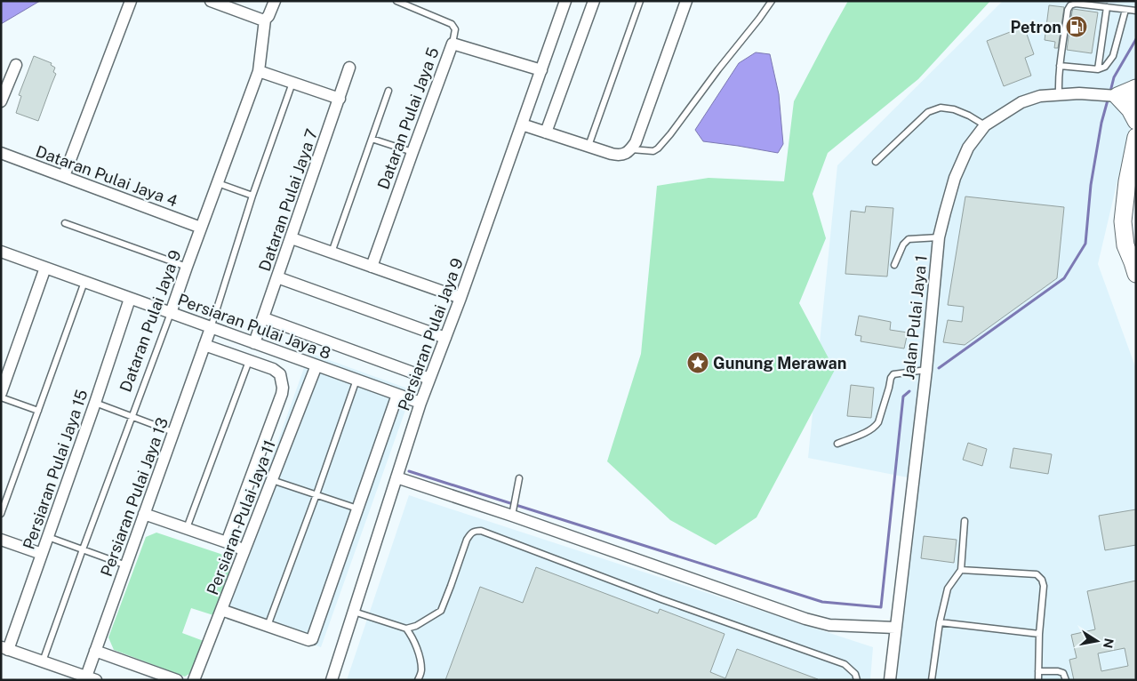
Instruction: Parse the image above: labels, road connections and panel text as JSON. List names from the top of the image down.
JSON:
{
  "streets": {
    "street": [
      "Dataran Pulai Jaya 5",
      "Dataran Pulai Jaya 4",
      "Dataran Pulai Jaya 7",
      "Jalan Pulai Jaya 1",
      "Dataran Pulai Jaya 9",
      "Persiaran Pulai Jaya 8",
      "Persiaran Pulai Jaya 9",
      "Persiaran Pulai Jaya 15",
      "Persiaran Pulai Jaya 13",
      "Persiaran Pulai Jaya 11"
    ]
  },
  "crossings": [
    ["Dataran Pulai Jaya 5", "Persiaran Pulai Jaya 9"],
    ["Dataran Pulai Jaya 4", "Dataran Pulai Jaya 9"],
    ["Dataran Pulai Jaya 7", "Persiaran Pulai Jaya 8"],
    ["Dataran Pulai Jaya 9", "Persiaran Pulai Jaya 8"],
    ["Persiaran Pulai Jaya 8", "Persiaran Pulai Jaya 9"],
    ["Persiaran Pulai Jaya 8", "Persiaran Pulai Jaya 15"],
    ["Persiaran Pulai Jaya 8", "Persiaran Pulai Jaya 13"],
    ["Persiaran Pulai Jaya 8", "Persiaran Pulai Jaya 11"]
  ],
  "places": {
    "fuel station": ["Petron"],
    "place": ["Gunung Merawan"]
  },
  "north": "right"
}
